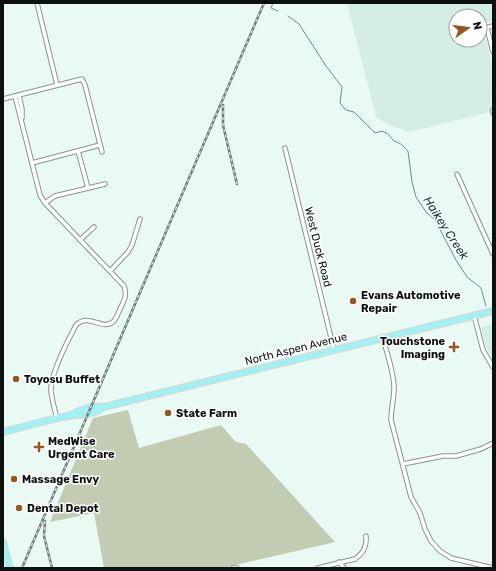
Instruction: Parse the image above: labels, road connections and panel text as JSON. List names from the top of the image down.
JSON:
{
  "streets": {
    "main road": ["North Aspen Avenue"],
    "street": ["West Duck Road"]
  },
  "crossings": [
    ["West Duck Road", "North Aspen Avenue"]
  ],
  "water": ["Haikey Creek"],
  "places": {
    "other": [
      "Evans Automotive Repair",
      "Toyosu Buffet",
      "State Farm",
      "Massage Envy",
      "Dental Depot"
    ],
    "health": ["Touchstone Imaging", "MedWise Urgent Care"]
  },
  "north": "right"
}
